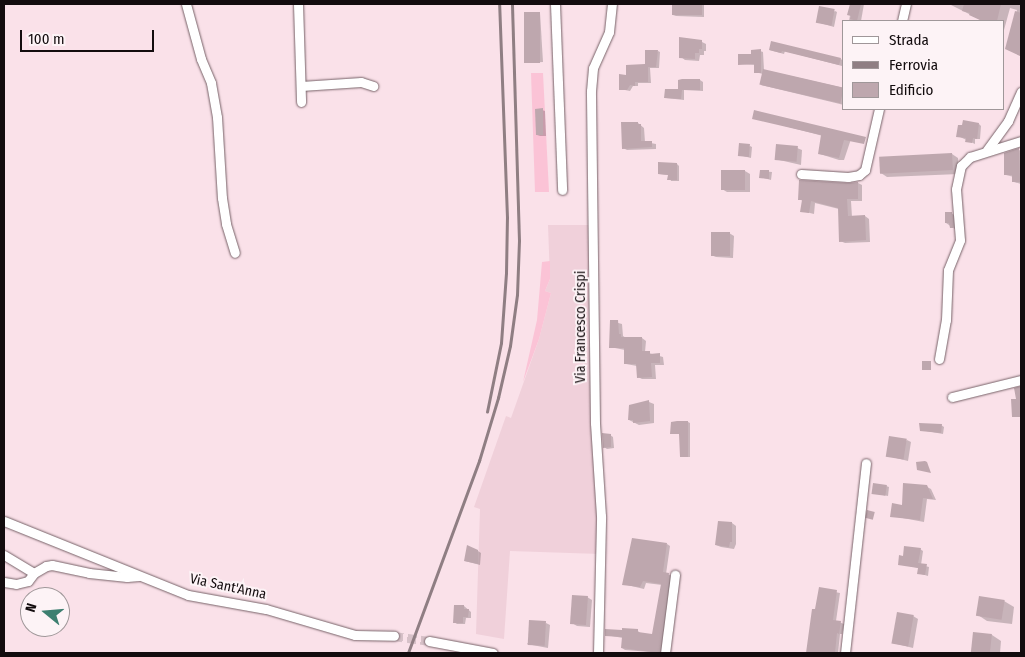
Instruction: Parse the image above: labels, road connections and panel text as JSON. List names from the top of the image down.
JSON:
{
  "streets": {
    "street": ["Via Francesco Crispi", "Via Sant'Anna"]
  },
  "legend": ["Strada", "Ferrovia", "Edificio"],
  "scale_bar": "100 m",
  "north": "left"
}
